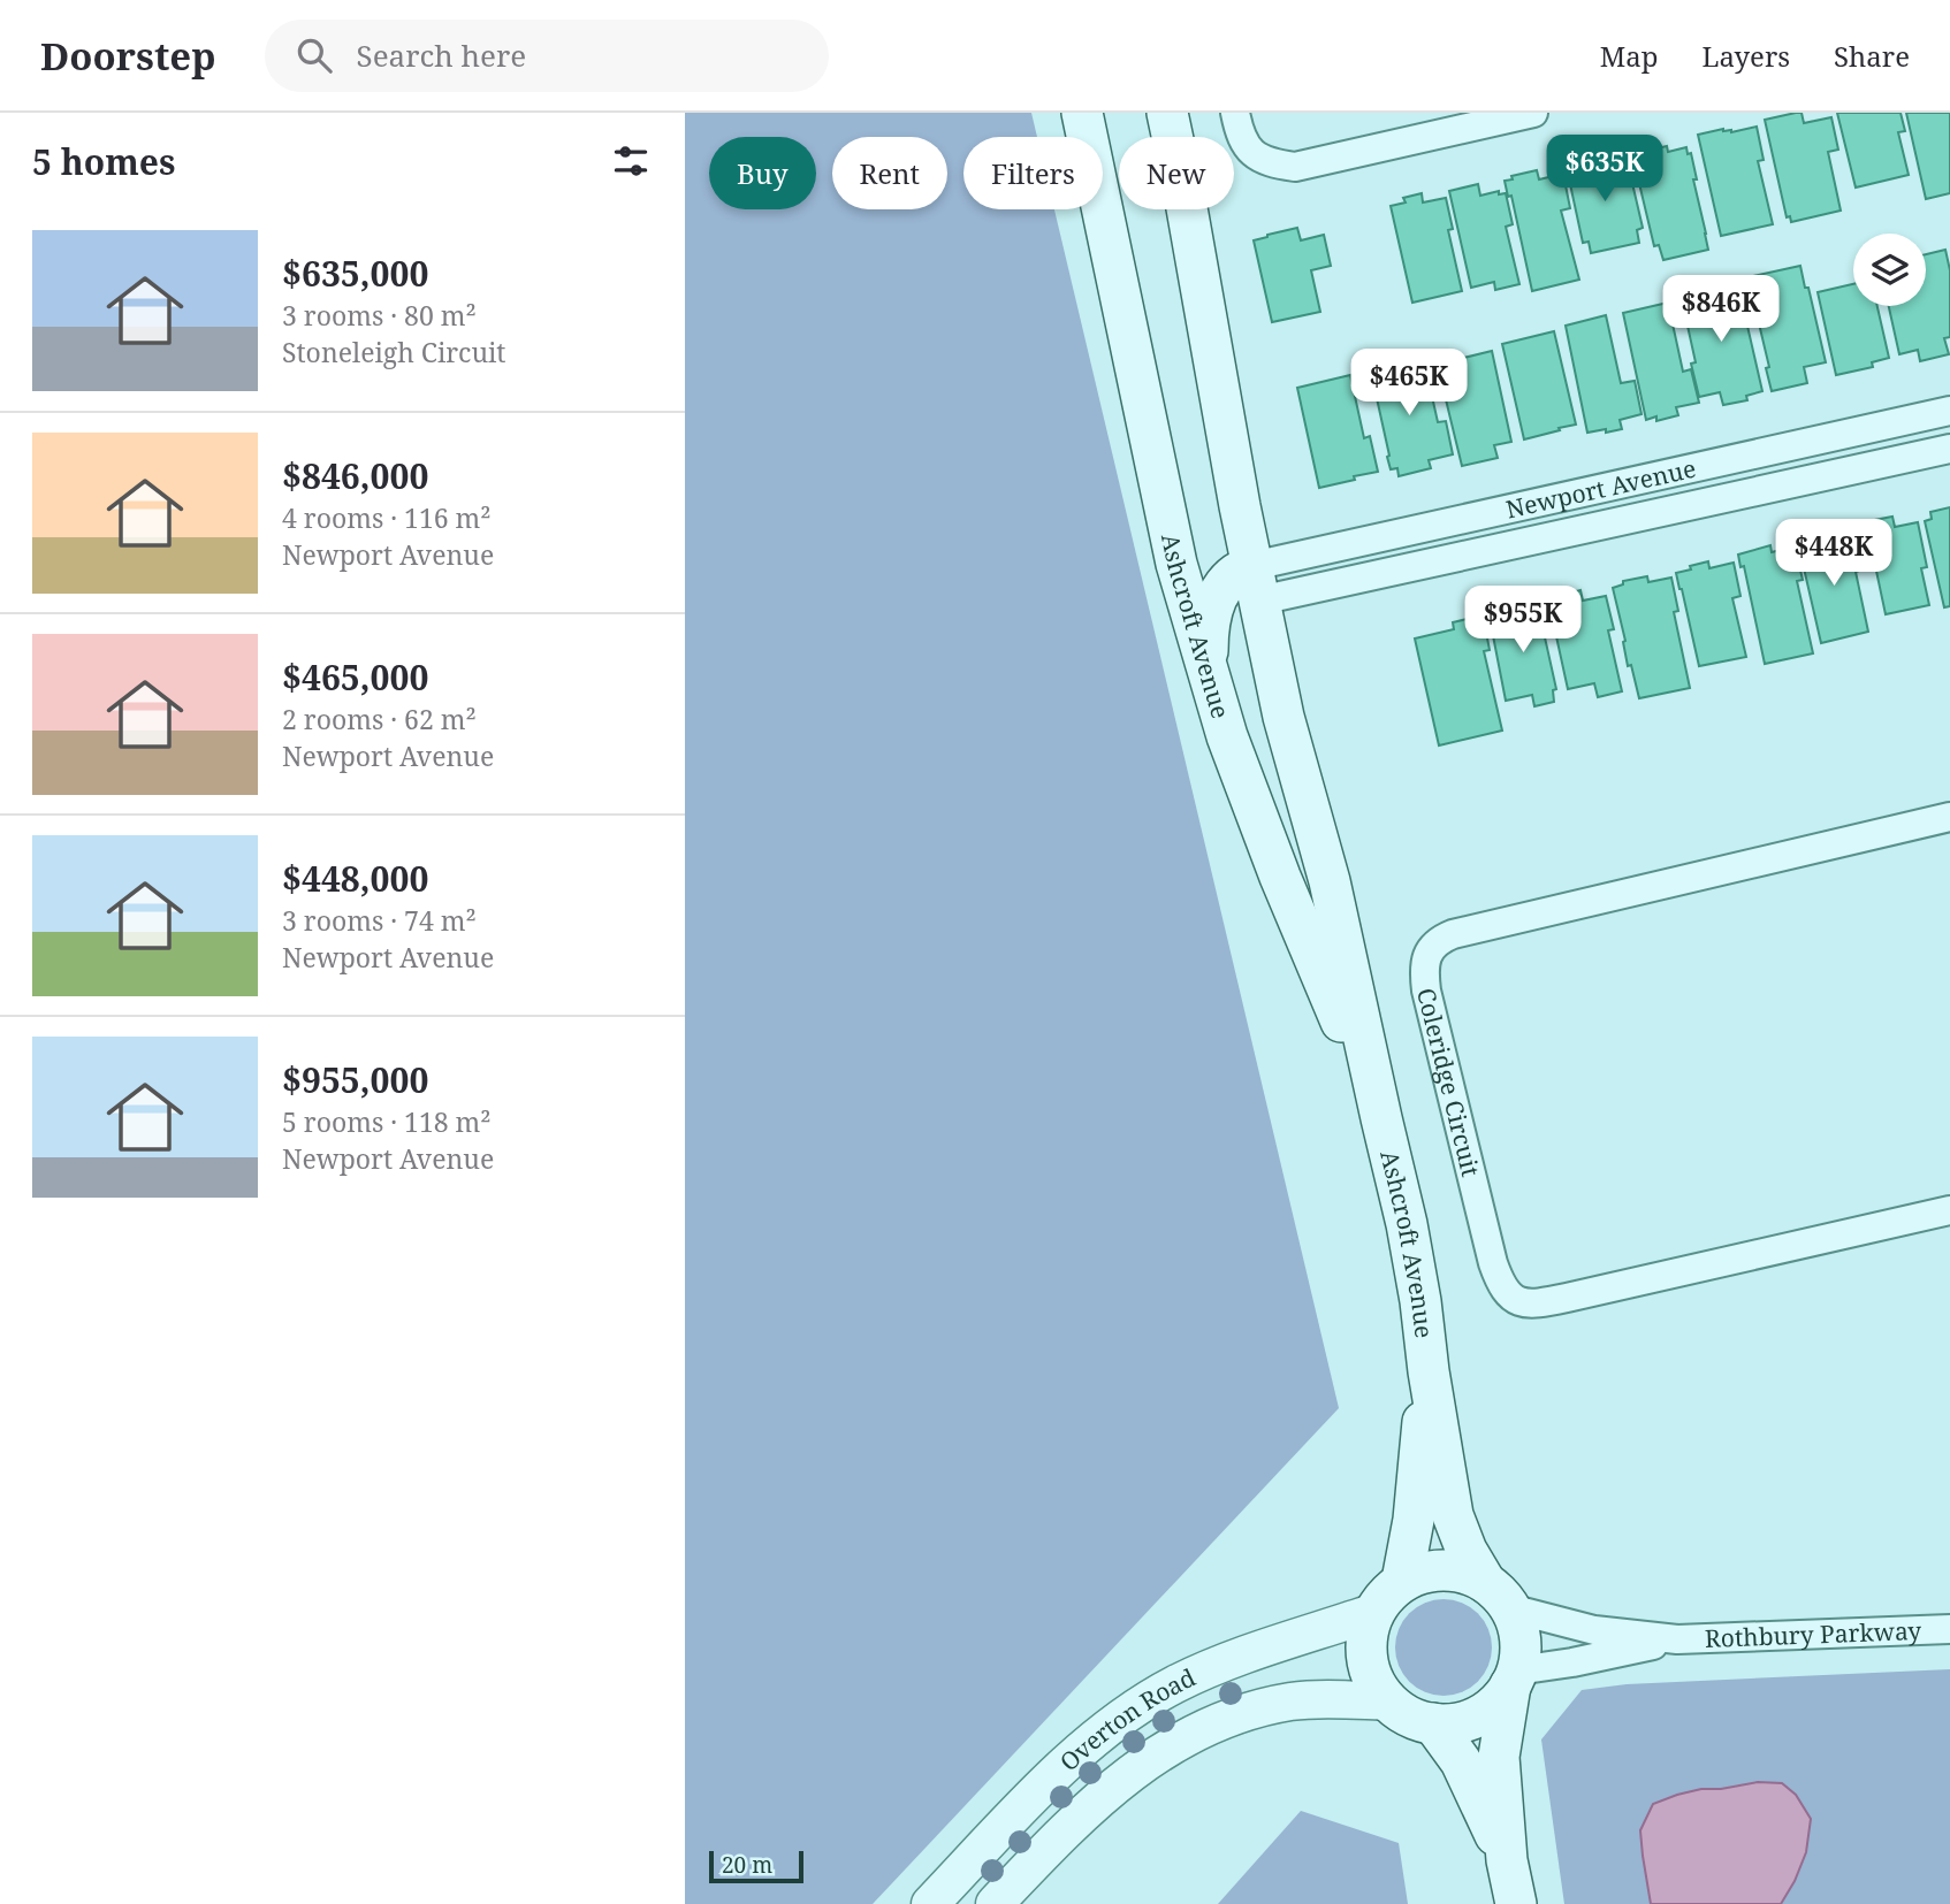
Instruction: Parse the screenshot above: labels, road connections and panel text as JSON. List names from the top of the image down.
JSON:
{
  "streets": {
    "main road": ["Ashcroft Avenue"],
    "street": [
      "Newport Avenue",
      "Coleridge Circuit",
      "Rothbury Parkway",
      "Overton Road"
    ]
  },
  "crossings": [
    ["Newport Avenue", "Ashcroft Avenue"],
    ["Ashcroft Avenue", "Rothbury Parkway"],
    ["Ashcroft Avenue", "Overton Road"],
    ["Rothbury Parkway", "Overton Road"]
  ],
  "scale_bar": "20 m",
  "page": {
    "header": "Doorstep",
    "search": "Search here",
    "nav": ["Map", "Layers", "Share"],
    "heading": "5 homes",
    "price": [
      "$635K",
      "$846K",
      "$465K",
      "$448K",
      "$955K"
    ],
    "chip": [
      "Buy",
      "Rent",
      "Filters",
      "New"
    ],
    "list": [
      {
        "name": "$635,000",
        "note": "3 rooms · 80 m² · Stoneleigh Circuit"
      },
      {
        "name": "$846,000",
        "note": "4 rooms · 116 m² · Newport Avenue"
      },
      {
        "name": "$465,000",
        "note": "2 rooms · 62 m² · Newport Avenue"
      },
      {
        "name": "$448,000",
        "note": "3 rooms · 74 m² · Newport Avenue"
      },
      {
        "name": "$955,000",
        "note": "5 rooms · 118 m² · Newport Avenue"
      }
    ],
    "scale": "20 m"
  }
}
